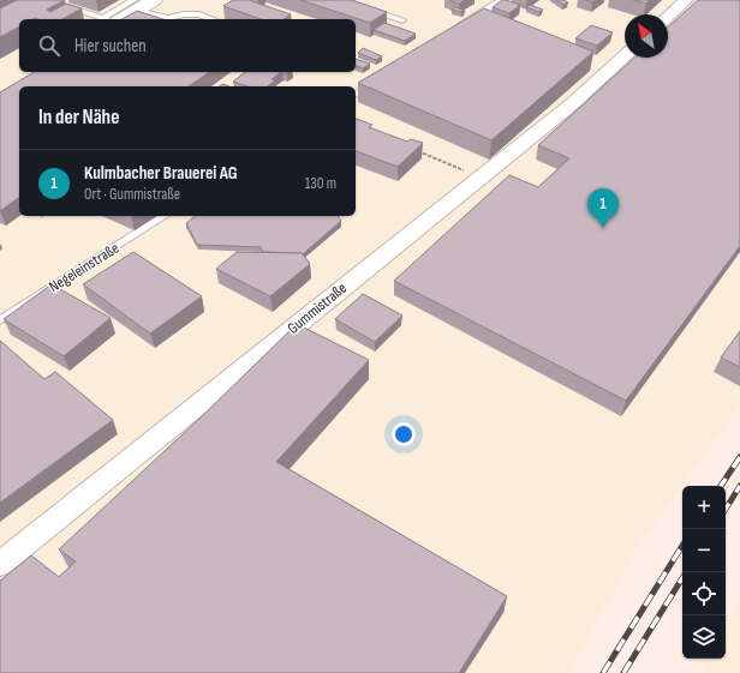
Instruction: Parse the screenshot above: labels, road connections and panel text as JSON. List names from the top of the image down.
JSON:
{
  "streets": {
    "street": ["Gummistraße"],
    "lane": ["Negeleinstraße"]
  },
  "north": "top left",
  "page": {
    "search": "Hier suchen",
    "heading": "In der Nähe",
    "list": [
      {
        "mark": "1",
        "name": "Kulmbacher Brauerei AG",
        "note": "Ort · Gummistraße",
        "value": "130 m"
      }
    ],
    "pins": "1",
    "map_buttons": ["+", "−"]
  }
}
